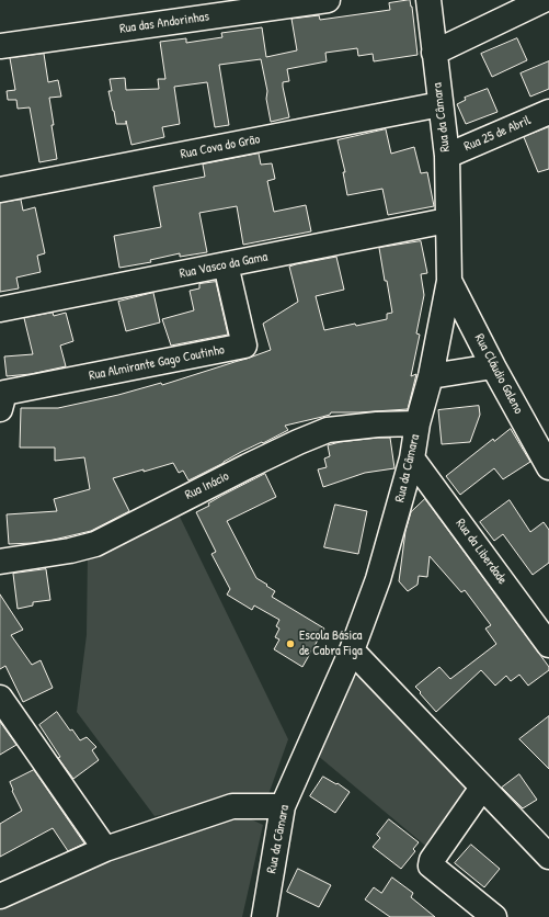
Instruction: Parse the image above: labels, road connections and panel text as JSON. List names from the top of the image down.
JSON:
{
  "streets": {
    "street": [
      "Rua das Andorinhas",
      "Rua da Câmara",
      "Rua 25 de Abril",
      "Rua Cova do Grão",
      "Rua Vasco da Gama",
      "Rua Almirante Gago Coutinho",
      "Rua Cláudio Galeno",
      "Rua Inácio",
      "Rua da Liberdade"
    ]
  },
  "crossings": [
    ["Rua da Câmara", "Rua 25 de Abril"],
    ["Rua da Câmara", "Rua Cova do Grão"],
    ["Rua da Câmara", "Rua Vasco da Gama"],
    ["Rua da Câmara", "Rua Cláudio Galeno"],
    ["Rua da Câmara", "Rua Inácio"],
    ["Rua da Câmara", "Rua da Liberdade"],
    ["Rua Vasco da Gama", "Rua Almirante Gago Coutinho"]
  ],
  "places": ["Escola Básica de Cabra Figa"]
}
